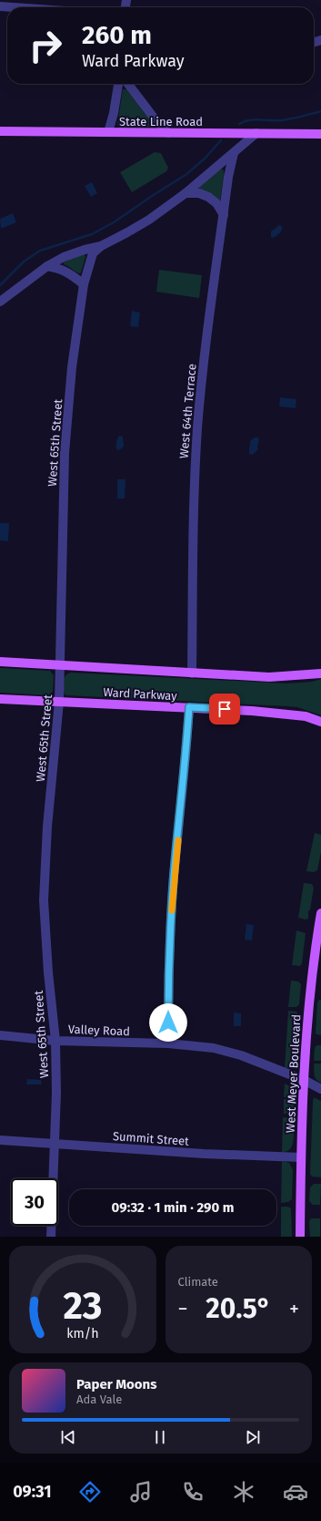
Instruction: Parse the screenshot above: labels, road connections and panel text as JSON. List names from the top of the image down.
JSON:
{
  "streets": {
    "main road": ["State Line Road", "Ward Parkway", "West Meyer Boulevard"],
    "street": [
      "West 64th Terrace",
      "West 65th Street",
      "Valley Road",
      "Summit Street"
    ]
  },
  "crossings": [
    ["West 64th Terrace", "Ward Parkway"],
    ["West 65th Street", "Ward Parkway"],
    ["West 65th Street", "Valley Road"],
    ["West 65th Street", "Summit Street"],
    ["Valley Road", "West Meyer Boulevard"],
    ["West Meyer Boulevard", "Summit Street"]
  ],
  "page": {
    "turn": ["260 m", "Ward Parkway"],
    "limit": "30",
    "trip": "09:32 · 1 min · 290 m",
    "tile": "Climate",
    "heat": ["−", "20.5°", "+"],
    "song": ["Paper Moons", "Ada Vale"],
    "tabs": "09:31",
    "gauge": ["23", "km/h"]
  }
}
